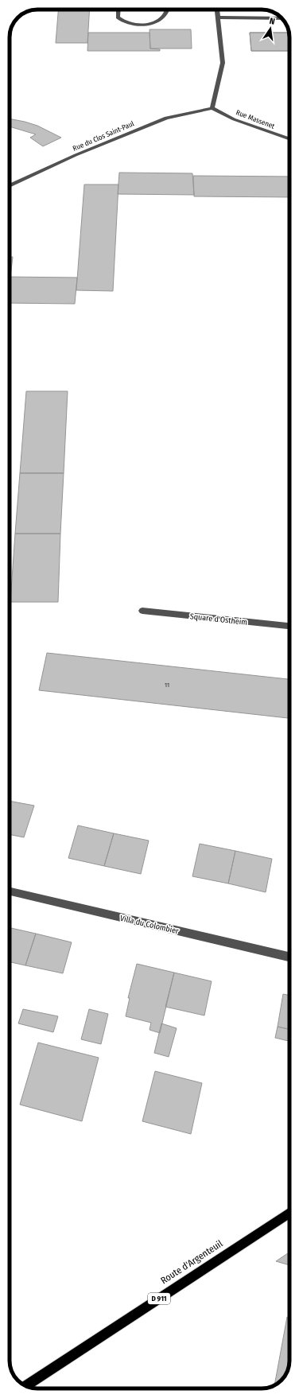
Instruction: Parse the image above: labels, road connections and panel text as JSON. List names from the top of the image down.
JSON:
{
  "streets": {
    "main road": ["Route d'Argenteuil", "D 911"],
    "street": [
      "Rue Massenet",
      "Rue du Clos Saint-Paul",
      "Square d'Ostheim",
      "Villa du Colombier"
    ]
  },
  "crossings": [
    ["Rue Massenet", "Rue du Clos Saint-Paul"]
  ],
  "house_numbers": ["11"],
  "north": "top"
}
